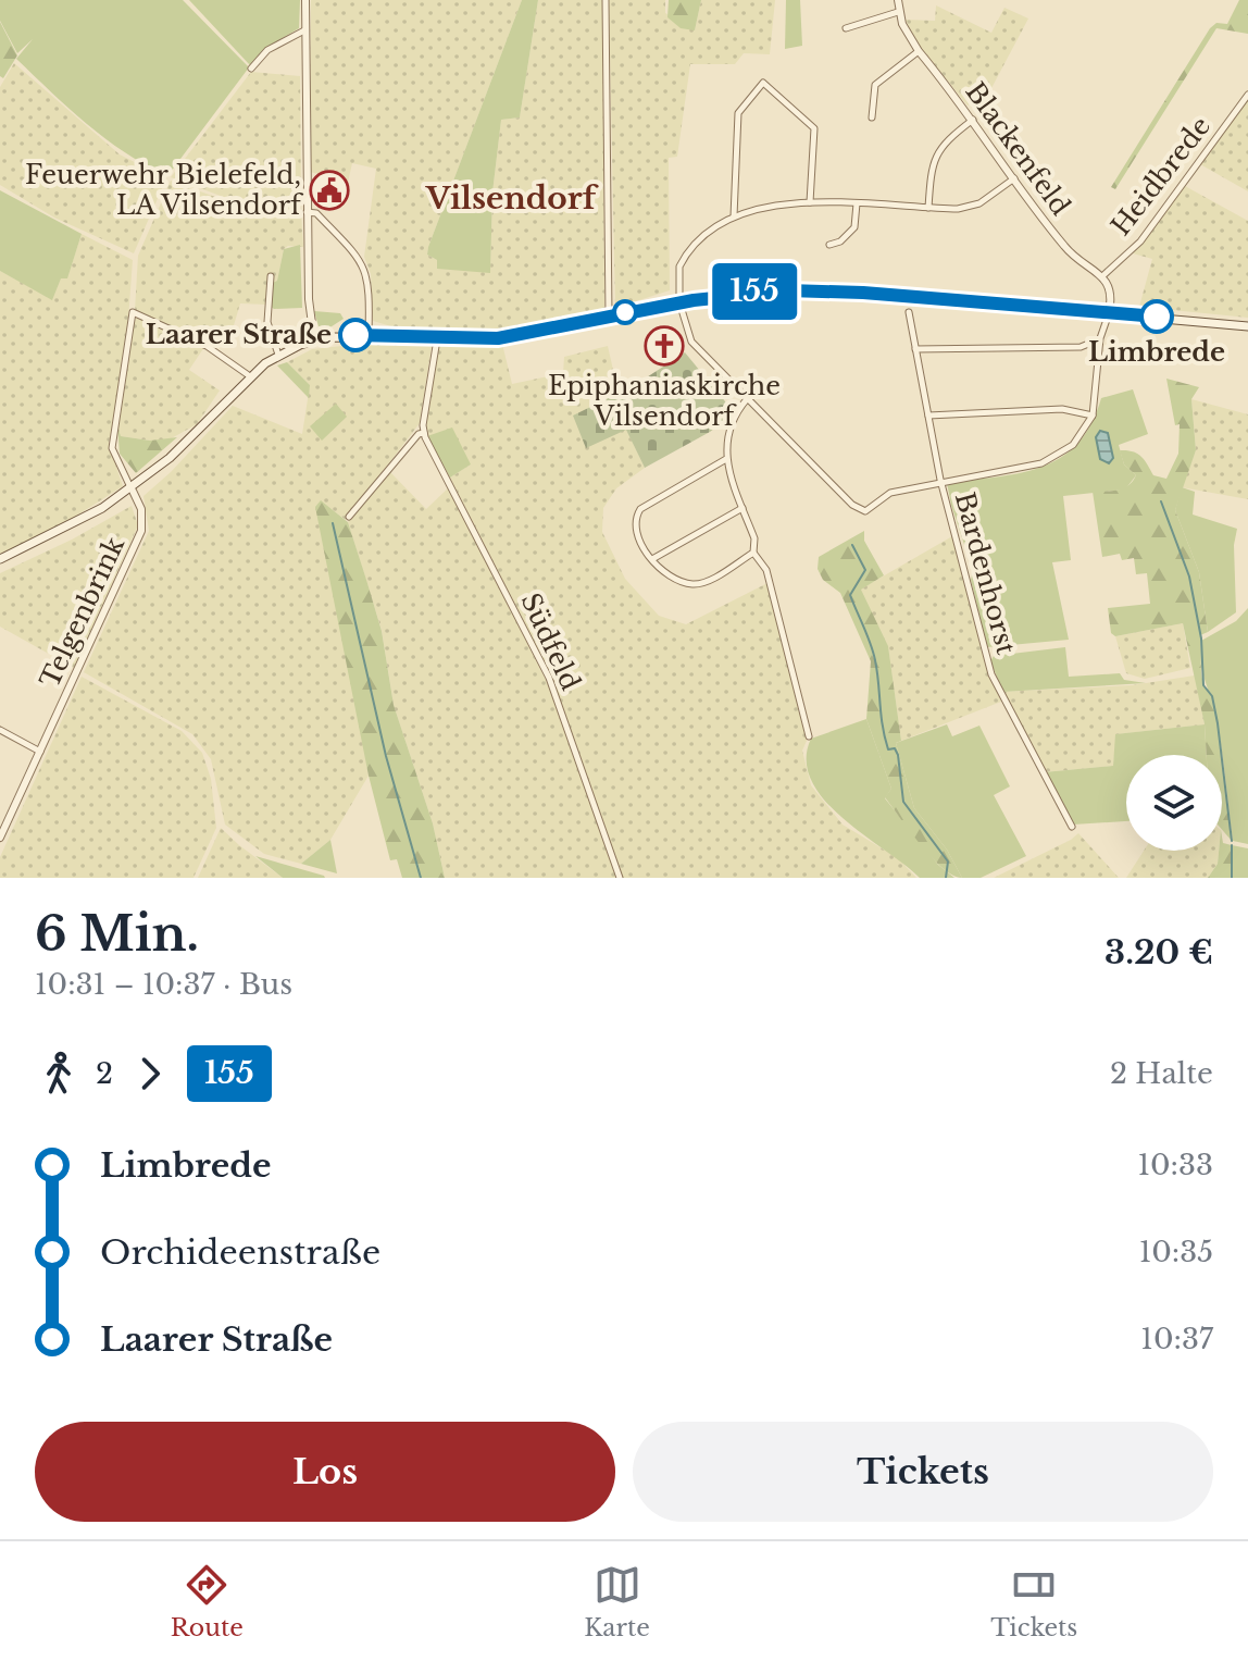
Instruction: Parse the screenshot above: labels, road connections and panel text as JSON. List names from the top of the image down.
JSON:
{
  "streets": {
    "street": [
      "Blackenfeld",
      "Heidbrede",
      "Bardenhorst",
      "Telgenbrink",
      "Südfeld"
    ]
  },
  "crossings": [
    ["Blackenfeld", "Heidbrede"]
  ],
  "districts": ["Vilsendorf"],
  "places": {
    "public building": ["Feuerwehr Bielefeld, LA Vilsendorf"],
    "other": ["Limbrede", "Laarer Straße"],
    "church": ["Epiphaniaskirche Vilsendorf"]
  },
  "lines": ["bus line 155"],
  "page": {
    "on_map": "155",
    "heading": ["6 Min.", "10:31 – 10:37 · Bus", "3.20 €"],
    "legs": ["2", "155", "2 Halte"],
    "list": [
      {
        "name": "Limbrede",
        "value": "10:33"
      },
      {
        "name": "Orchideenstraße",
        "value": "10:35"
      },
      {
        "name": "Laarer Straße",
        "value": "10:37"
      }
    ],
    "buttons": ["Los", "Tickets"],
    "tabs": ["Route", "Karte", "Tickets"]
  }
}
